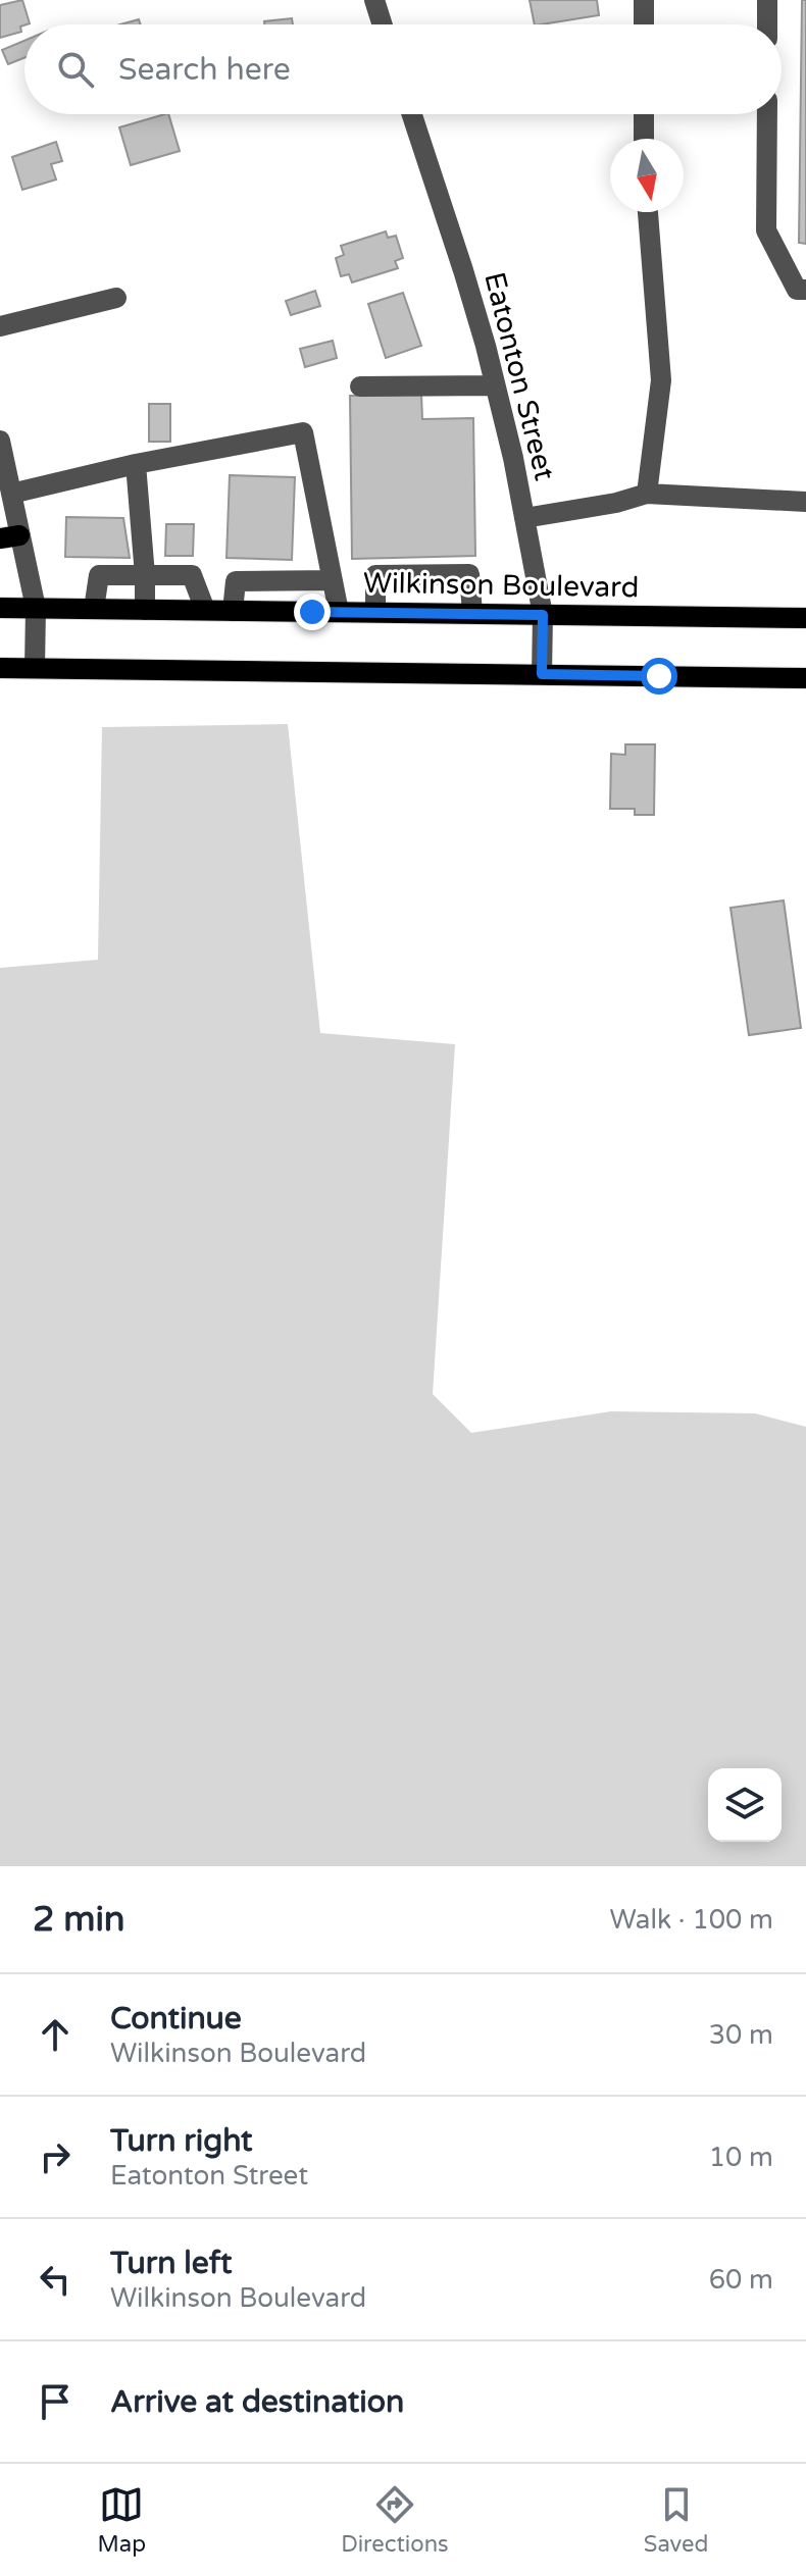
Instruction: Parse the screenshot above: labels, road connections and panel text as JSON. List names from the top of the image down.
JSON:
{
  "streets": {
    "main road": ["Wilkinson Boulevard"],
    "street": ["Eatonton Street"]
  },
  "crossings": [
    ["Eatonton Street", "Wilkinson Boulevard"]
  ],
  "north": "bottom",
  "page": {
    "search": "Search here",
    "heading": ["2 min", "Walk · 100 m"],
    "list": [
      ["Continue", "Wilkinson Boulevard", "30 m"],
      ["Turn right", "Eatonton Street", "10 m"],
      ["Turn left", "Wilkinson Boulevard", "60 m"],
      "Arrive at destination"
    ],
    "nav": ["Map", "Directions", "Saved"]
  }
}
